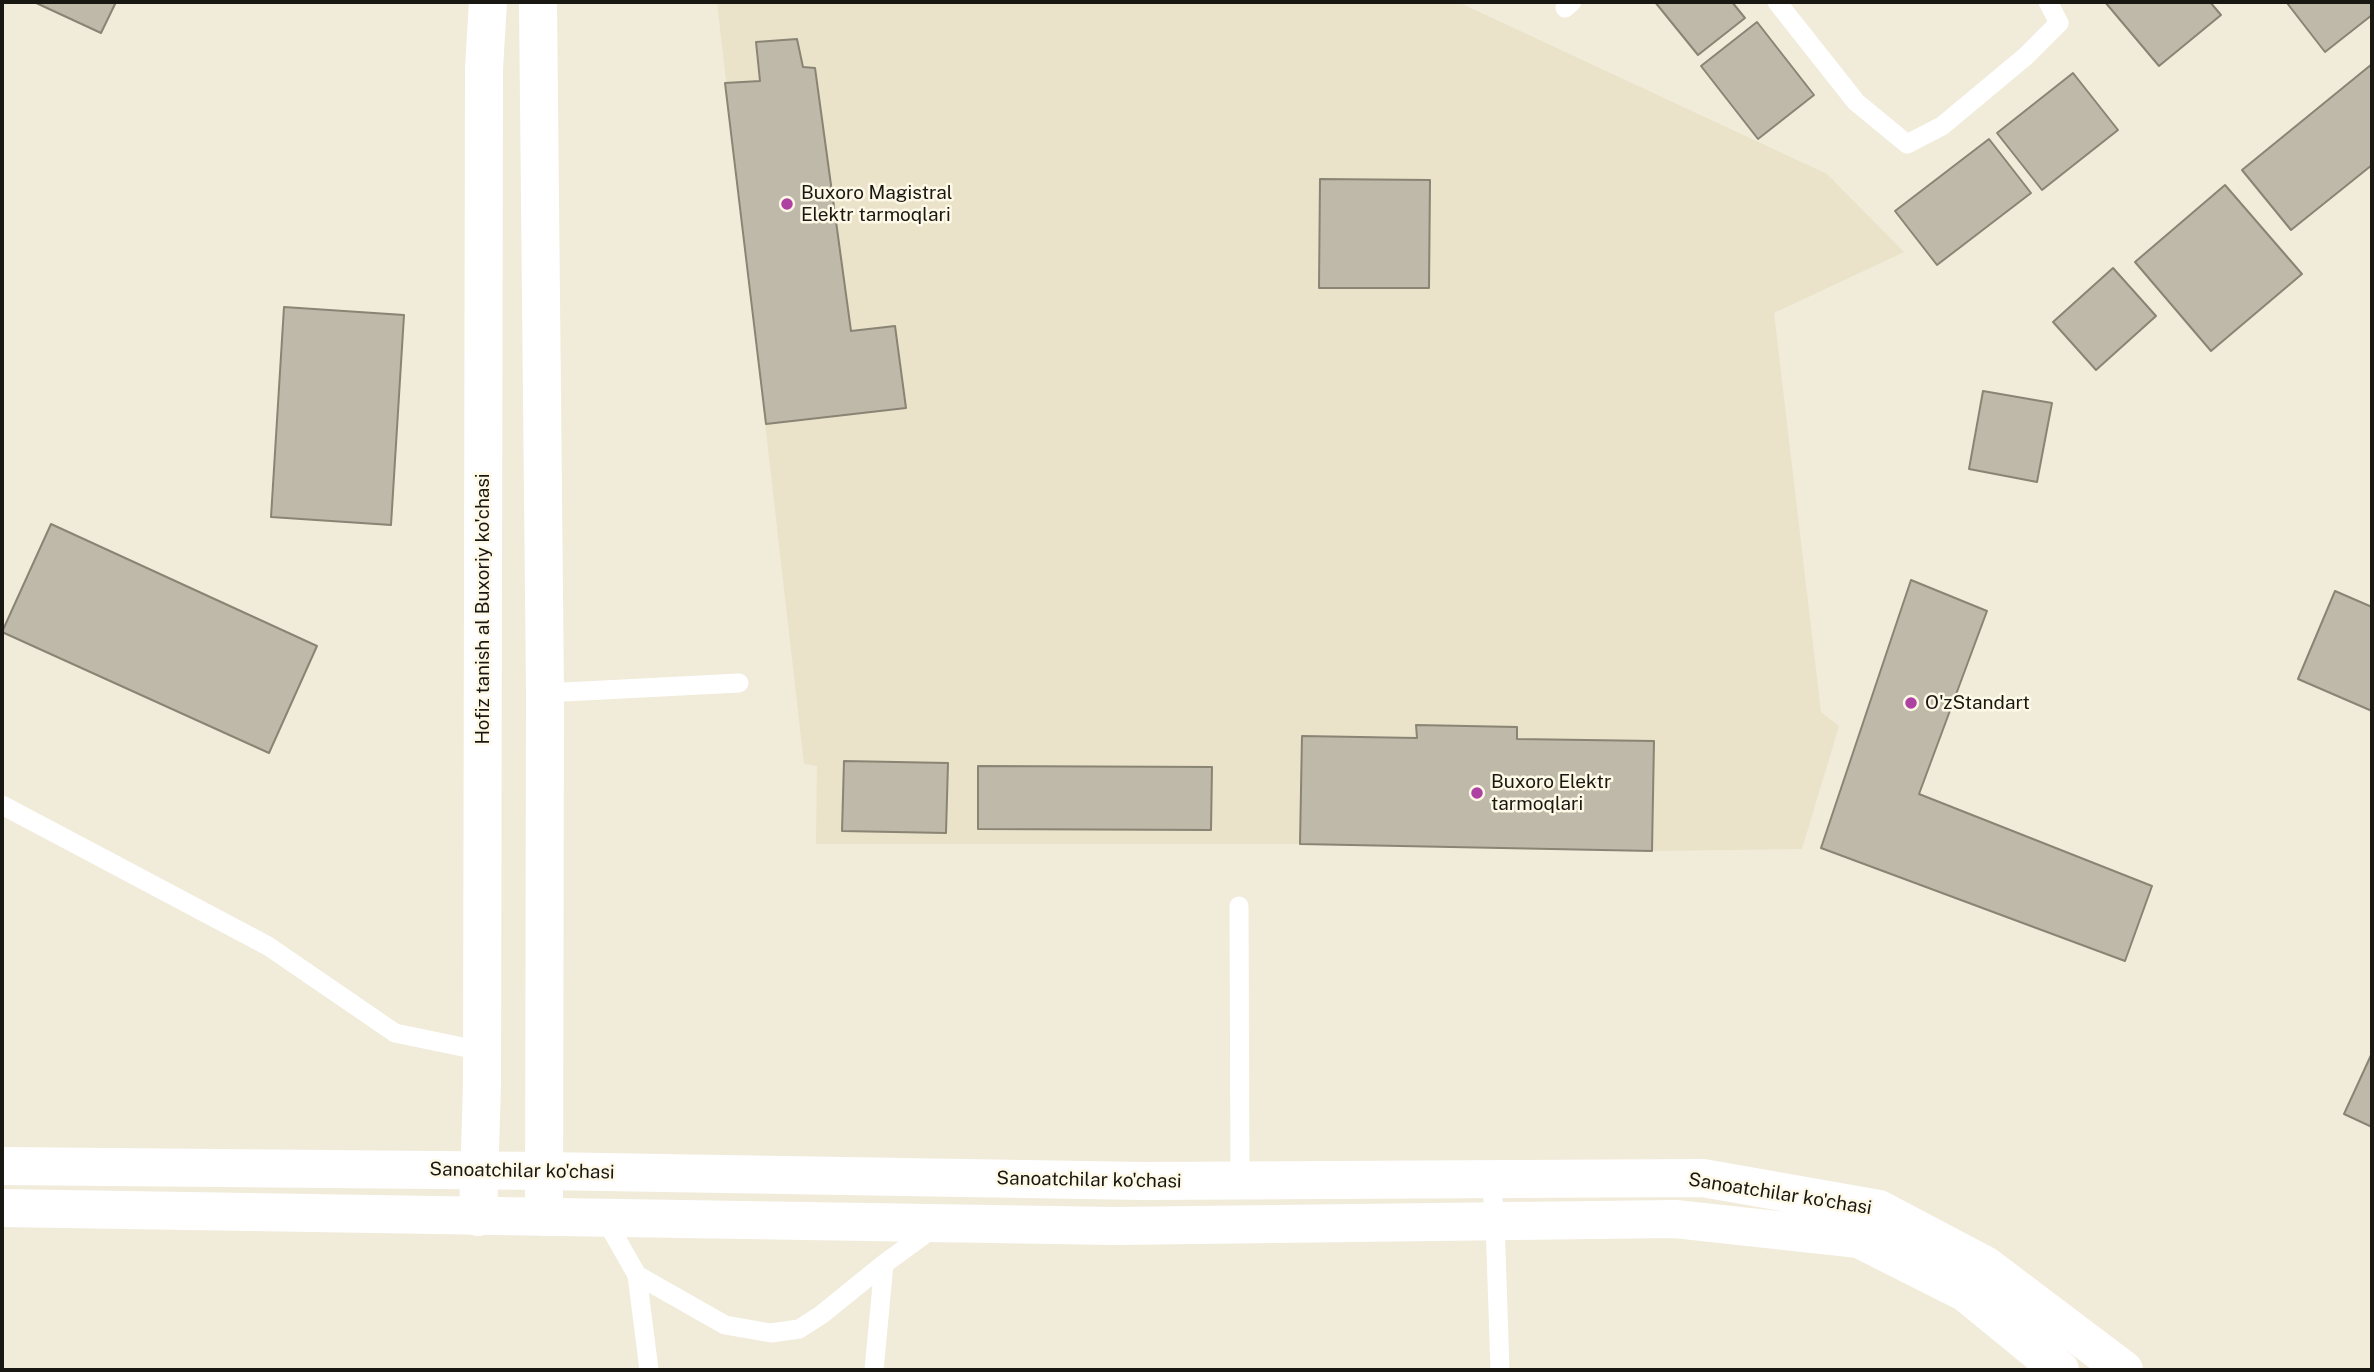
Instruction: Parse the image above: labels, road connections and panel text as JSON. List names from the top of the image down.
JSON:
{
  "streets": {
    "main road": ["Hofiz tanish al Buxoriy ko'chasi", "Sanoatchilar ko'chasi"]
  },
  "crossings": [
    ["Hofiz tanish al Buxoriy ko'chasi", "Sanoatchilar ko'chasi"]
  ],
  "places": ["Buxoro Magistral Elektr tarmoqlari", "O'zStandart", "Buxoro Elektr tarmoqlari"]
}
